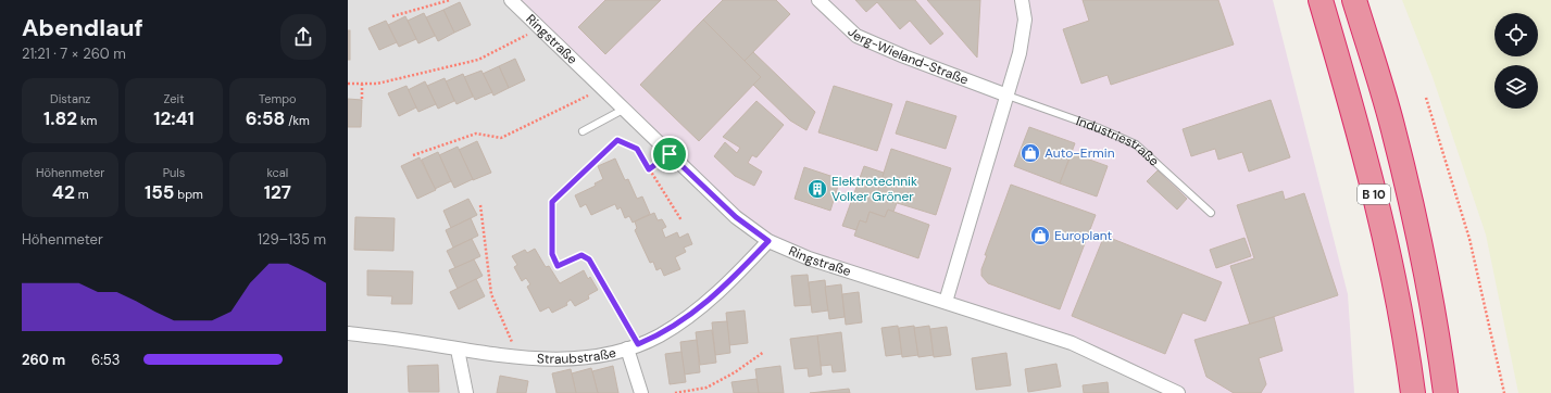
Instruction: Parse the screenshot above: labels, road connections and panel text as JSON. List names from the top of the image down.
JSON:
{
  "streets": {
    "highway": ["B 10"],
    "street": ["Ringstraße", "Jerg-Wieland-Straße", "Straubstraße"],
    "lane": ["Industriestraße"]
  },
  "crossings": [
    ["Ringstraße", "Straubstraße"],
    ["Jerg-Wieland-Straße", "Industriestraße"]
  ],
  "places": {
    "shop": ["Auto-Ermin", "Europlant"],
    "building": ["Elektrotechnik Volker Gröner"]
  },
  "page": {
    "heading": ["Abendlauf", "21:21 · 7 × 260 m"],
    "stats": [
      ["Distanz", "1.82 km"],
      ["Zeit", "12:41"],
      ["Tempo", "6:58 /km"],
      ["Höhenmeter", "42 m"],
      ["Puls", "155 bpm"],
      ["kcal", "127"]
    ],
    "chart": ["Höhenmeter", "129–135 m"],
    "list": [
      {
        "name": "260 m",
        "note": "6:53"
      }
    ]
  }
}
